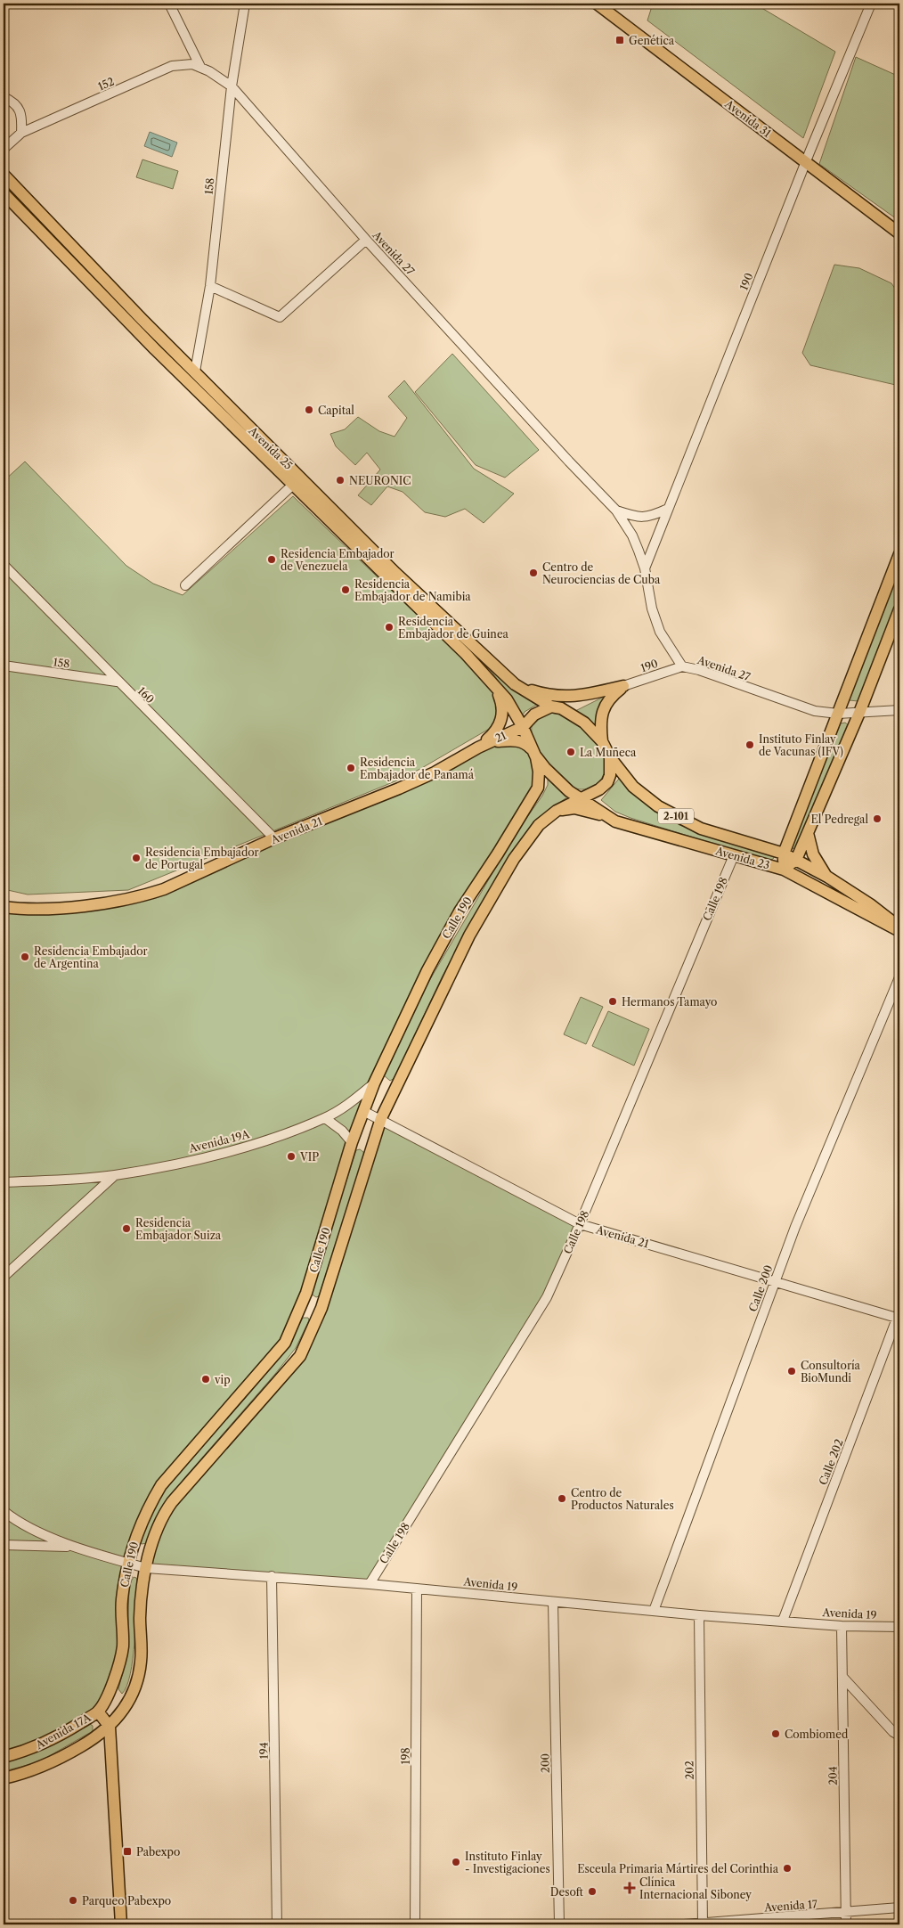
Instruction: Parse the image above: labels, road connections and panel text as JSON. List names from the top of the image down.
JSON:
{
  "streets": {
    "main road": [
      "Avenida 31",
      "Avenida 25",
      "21",
      "2-101",
      "Avenida 21",
      "Avenida 23",
      "Calle 190",
      "Avenida 17A"
    ],
    "street": [
      "152",
      "158",
      "Avenida 27",
      "190",
      "160",
      "Calle 198",
      "Avenida 19A",
      "Calle 200",
      "Calle 202",
      "Avenida 19",
      "194",
      "198",
      "200",
      "202",
      "204",
      "Avenida 17"
    ]
  },
  "crossings": [
    ["152", "Avenida 27"],
    ["Avenida 31", "190"],
    ["158", "Avenida 27"],
    ["158", "Avenida 25"],
    ["158", "160"],
    ["Avenida 27", "190"],
    ["190", "21"],
    ["Avenida 25", "21"],
    ["Avenida 25", "Avenida 23"],
    ["Avenida 25", "Calle 190"],
    ["160", "Avenida 21"],
    ["21", "Avenida 21"],
    ["Avenida 21", "Calle 198"],
    ["Avenida 21", "Calle 190"],
    ["Avenida 21", "Calle 200"],
    ["Avenida 21", "Calle 202"],
    ["Avenida 23", "Calle 198"],
    ["Avenida 23", "Calle 190"],
    ["Calle 198", "Avenida 19"],
    ["Calle 190", "Avenida 19A"],
    ["Calle 190", "Avenida 19"],
    ["Calle 190", "Avenida 17A"],
    ["Calle 200", "Avenida 19"],
    ["Calle 202", "Avenida 19"],
    ["Avenida 19", "194"],
    ["Avenida 19", "198"],
    ["Avenida 19", "200"],
    ["Avenida 19", "202"],
    ["Avenida 19", "204"],
    ["202", "Avenida 17"],
    ["204", "Avenida 17"]
  ],
  "places": {
    "transit": ["Genética", "Pabexpo"],
    "other": [
      "Capital",
      "NEURONIC",
      "Residencia Embajador de Venezuela",
      "Centro de Neurociencias de Cuba",
      "Residencia Embajador de Namibia",
      "Residencia Embajador de Guinea",
      "Instituto Finlay de Vacunas (IFV)",
      "La Muñeca",
      "Residencia Embajador de Panamá",
      "El Pedregal",
      "Residencia Embajador de Portugal",
      "Residencia Embajador de Argentina",
      "Hermanos Tamayo",
      "VIP",
      "Residencia Embajador Suiza",
      "Consultoría BioMundi",
      "vip",
      "Centro de Productos Naturales",
      "Combiomed",
      "Instituto Finlay - Investigaciones",
      "Esceula Primaria Mártires del Corinthia",
      "Desoft",
      "Parqueo Pabexpo"
    ],
    "health": ["Clínica Internacional Siboney"]
  }
}
